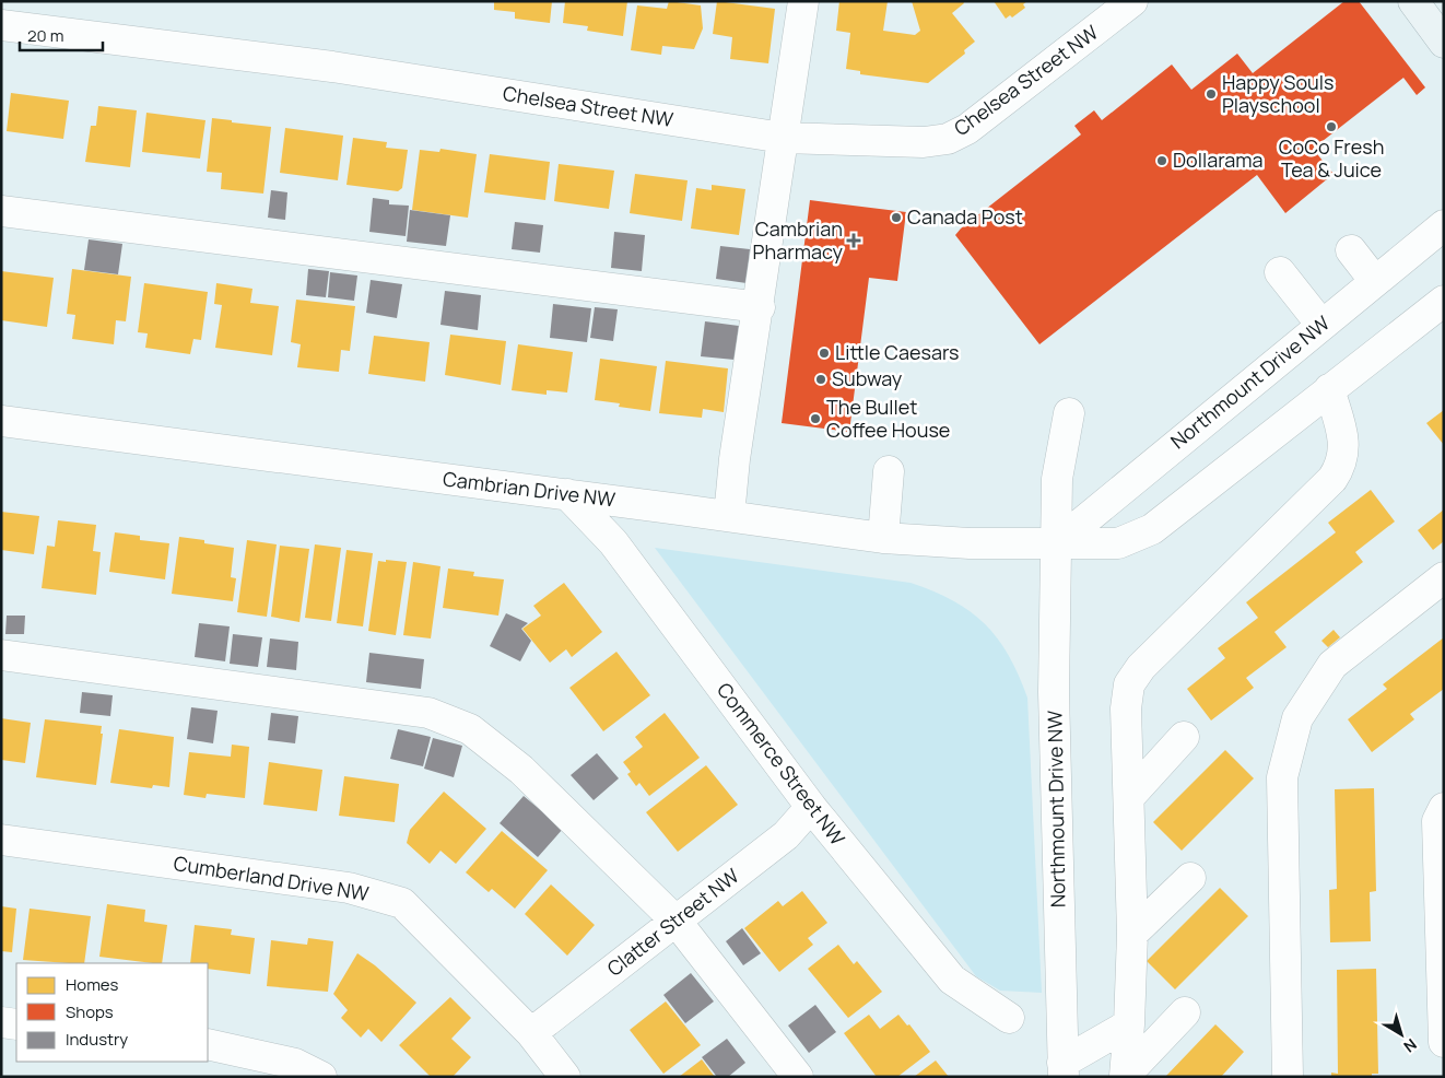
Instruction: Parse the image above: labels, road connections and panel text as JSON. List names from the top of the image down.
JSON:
{
  "streets": {
    "street": [
      "Chelsea Street NW",
      "Northmount Drive NW",
      "Cambrian Drive NW",
      "Commerce Street NW",
      "Cumberland Drive NW",
      "Clatter Street NW"
    ]
  },
  "crossings": [
    ["Northmount Drive NW", "Cambrian Drive NW"],
    ["Cambrian Drive NW", "Commerce Street NW"],
    ["Commerce Street NW", "Clatter Street NW"],
    ["Cumberland Drive NW", "Clatter Street NW"]
  ],
  "places": {
    "other": [
      "Happy Souls Playschool",
      "CoCo Fresh Tea & Juice",
      "Dollarama",
      "Canada Post",
      "Little Caesars",
      "Subway",
      "The Bullet Coffee House"
    ],
    "health": ["Cambrian Pharmacy"]
  },
  "legend": ["Homes", "Shops", "Industry"],
  "scale_bar": "20 m",
  "north": "bottom right"
}
